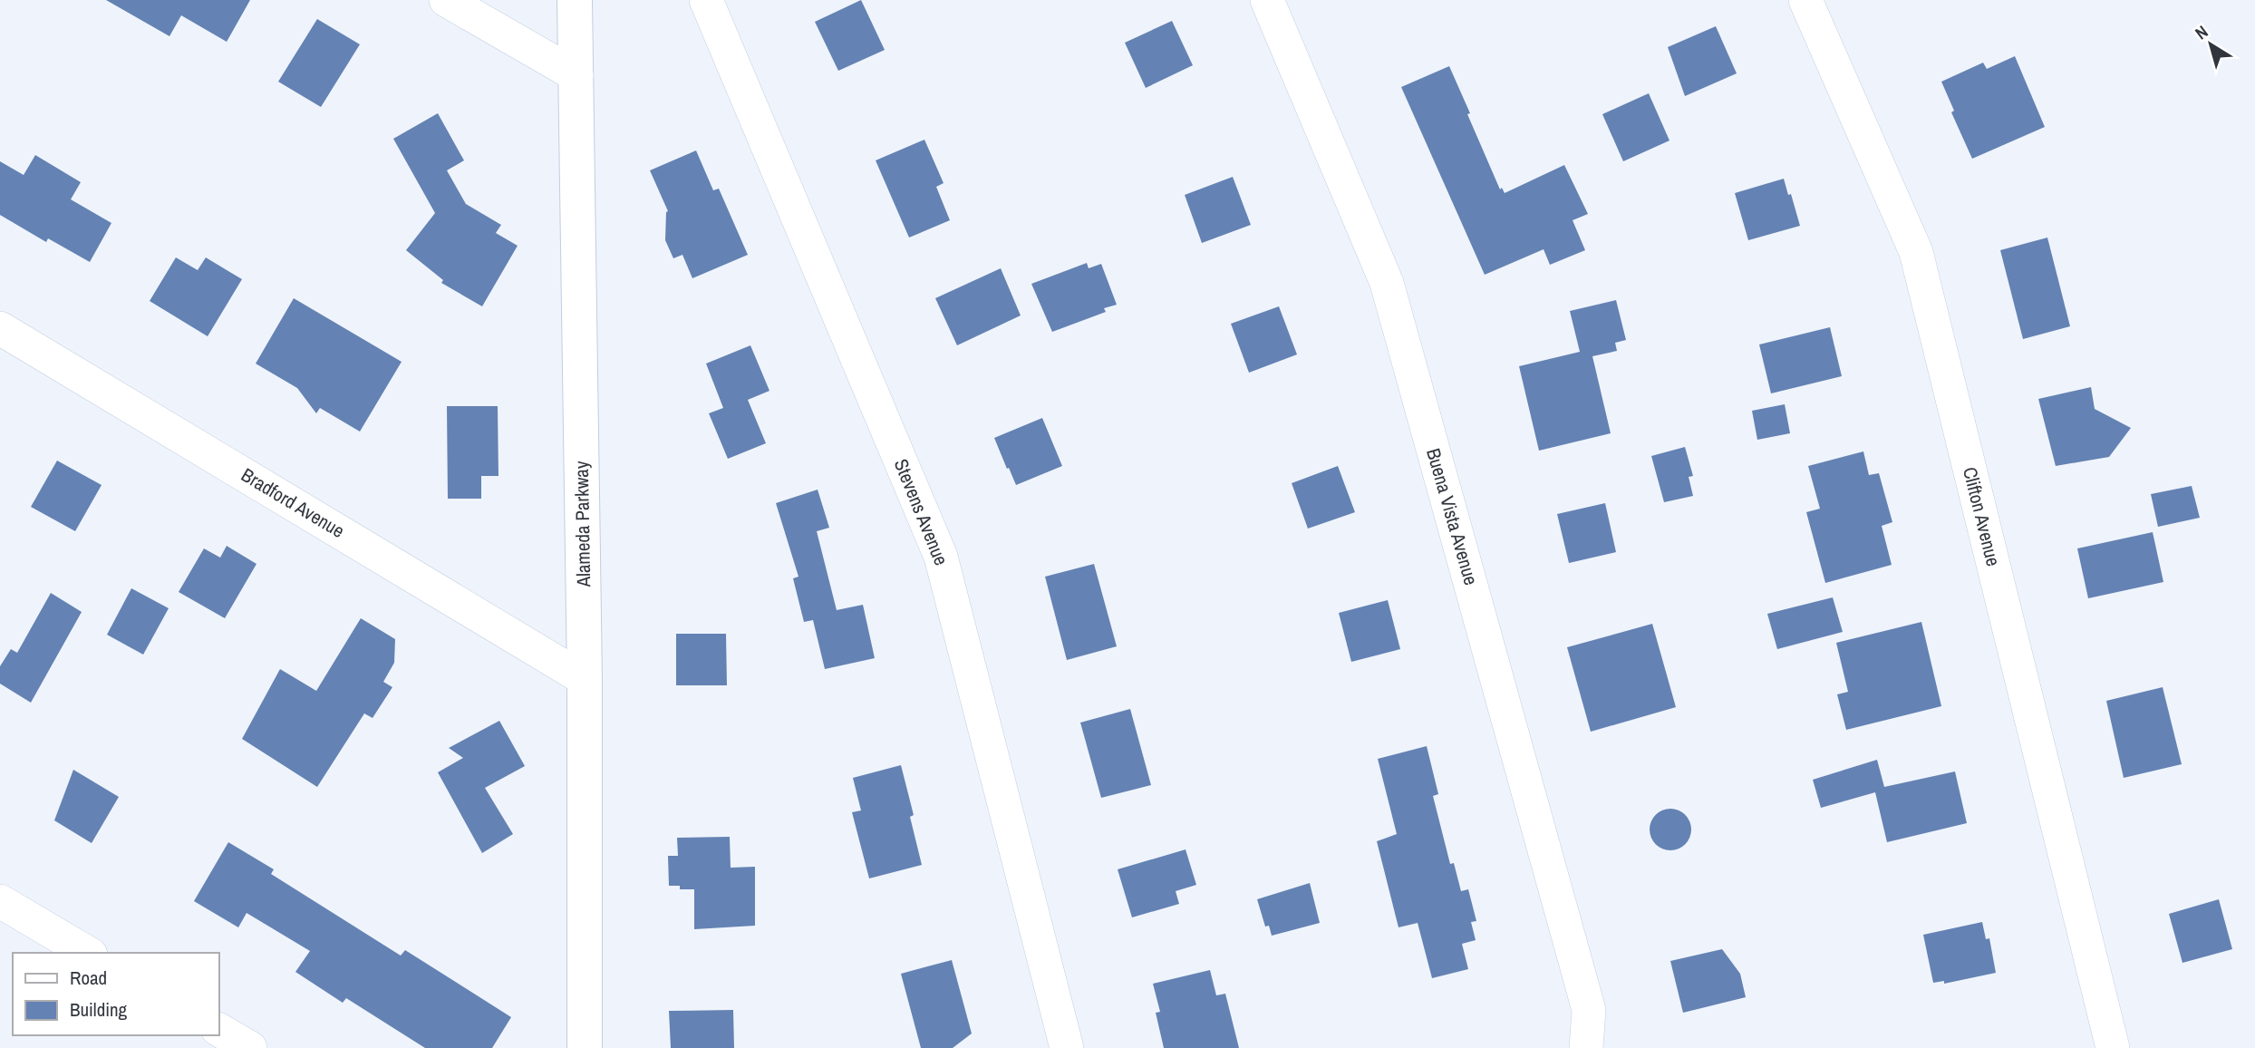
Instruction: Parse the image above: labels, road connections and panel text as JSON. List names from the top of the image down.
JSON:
{
  "streets": {
    "street": [
      "Bradford Avenue",
      "Stevens Avenue",
      "Buena Vista Avenue",
      "Clifton Avenue",
      "Alameda Parkway"
    ]
  },
  "crossings": [
    ["Bradford Avenue", "Alameda Parkway"]
  ],
  "legend": ["Road", "Building"],
  "north": "top left"
}
